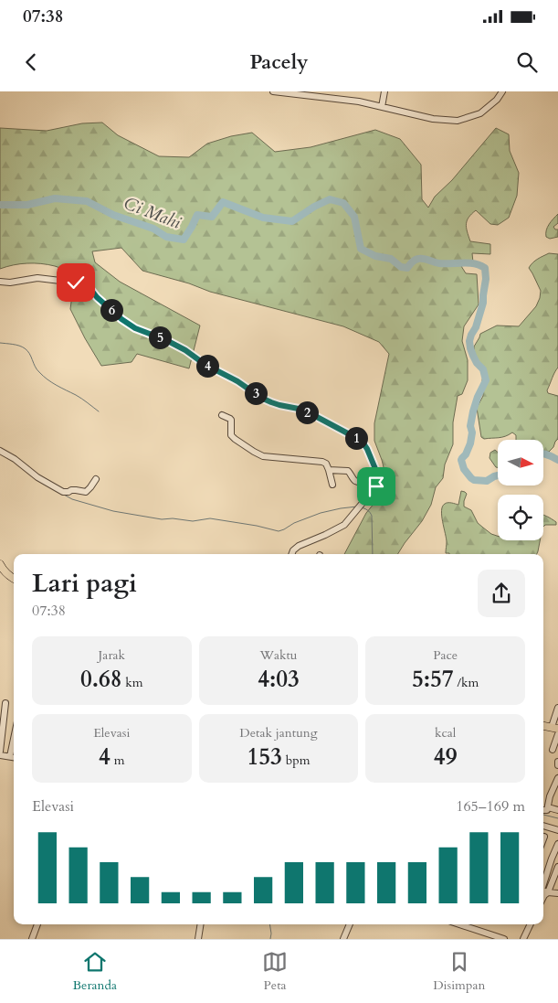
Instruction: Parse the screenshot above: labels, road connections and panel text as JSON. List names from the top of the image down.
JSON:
{
  "water": ["Ci Mahi"],
  "north": "right",
  "page": {
    "status": "07:38",
    "header": "Pacely",
    "pins": [
      "6",
      "5",
      "4",
      "3",
      "2",
      "1"
    ],
    "heading": ["Lari pagi", "07:38"],
    "stats": [
      ["Jarak", "0.68 km"],
      ["Waktu", "4:03"],
      ["Pace", "5:57 /km"],
      ["Elevasi", "4 m"],
      ["Detak jantung", "153 bpm"],
      ["kcal", "49"]
    ],
    "chart": ["Elevasi", "165–169 m"],
    "tabs": ["Beranda", "Peta", "Disimpan"]
  }
}
